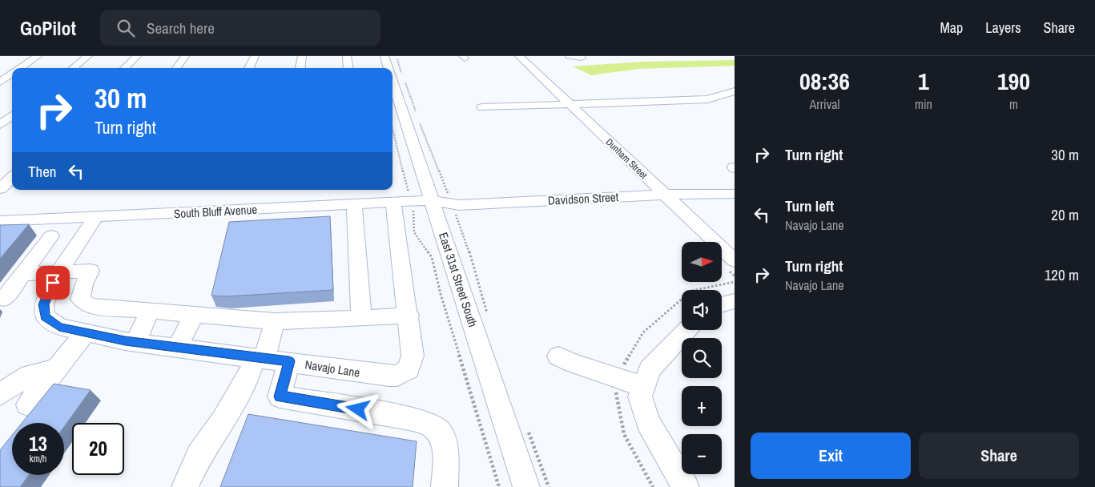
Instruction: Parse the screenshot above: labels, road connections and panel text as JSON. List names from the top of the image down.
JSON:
{
  "streets": {
    "street": [
      "Dunham Street",
      "Davidson Street",
      "South Bluff Avenue",
      "East 31st Street South",
      "Navajo Lane"
    ]
  },
  "crossings": [
    ["Dunham Street", "Davidson Street"],
    ["Davidson Street", "South Bluff Avenue"],
    ["Davidson Street", "East 31st Street South"],
    ["South Bluff Avenue", "East 31st Street South"],
    ["South Bluff Avenue", "Navajo Lane"]
  ],
  "north": "right",
  "page": {
    "header": "GoPilot",
    "search": "Search here",
    "nav": ["Map", "Layers", "Share"],
    "eta": [
      "08:36",
      "Arrival",
      "1",
      "min",
      "190",
      "m"
    ],
    "turn": ["30 m", "Turn right"],
    "list": [
      {
        "name": "Turn right",
        "value": "30 m"
      },
      {
        "name": "Turn left",
        "note": "Navajo Lane",
        "value": "20 m"
      },
      {
        "name": "Turn right",
        "note": "Navajo Lane",
        "value": "120 m"
      }
    ],
    "then": "Then",
    "map_buttons": ["+", "−"],
    "speed": "13 km/h",
    "limit": "20",
    "buttons": ["Exit", "Share"]
  }
}
